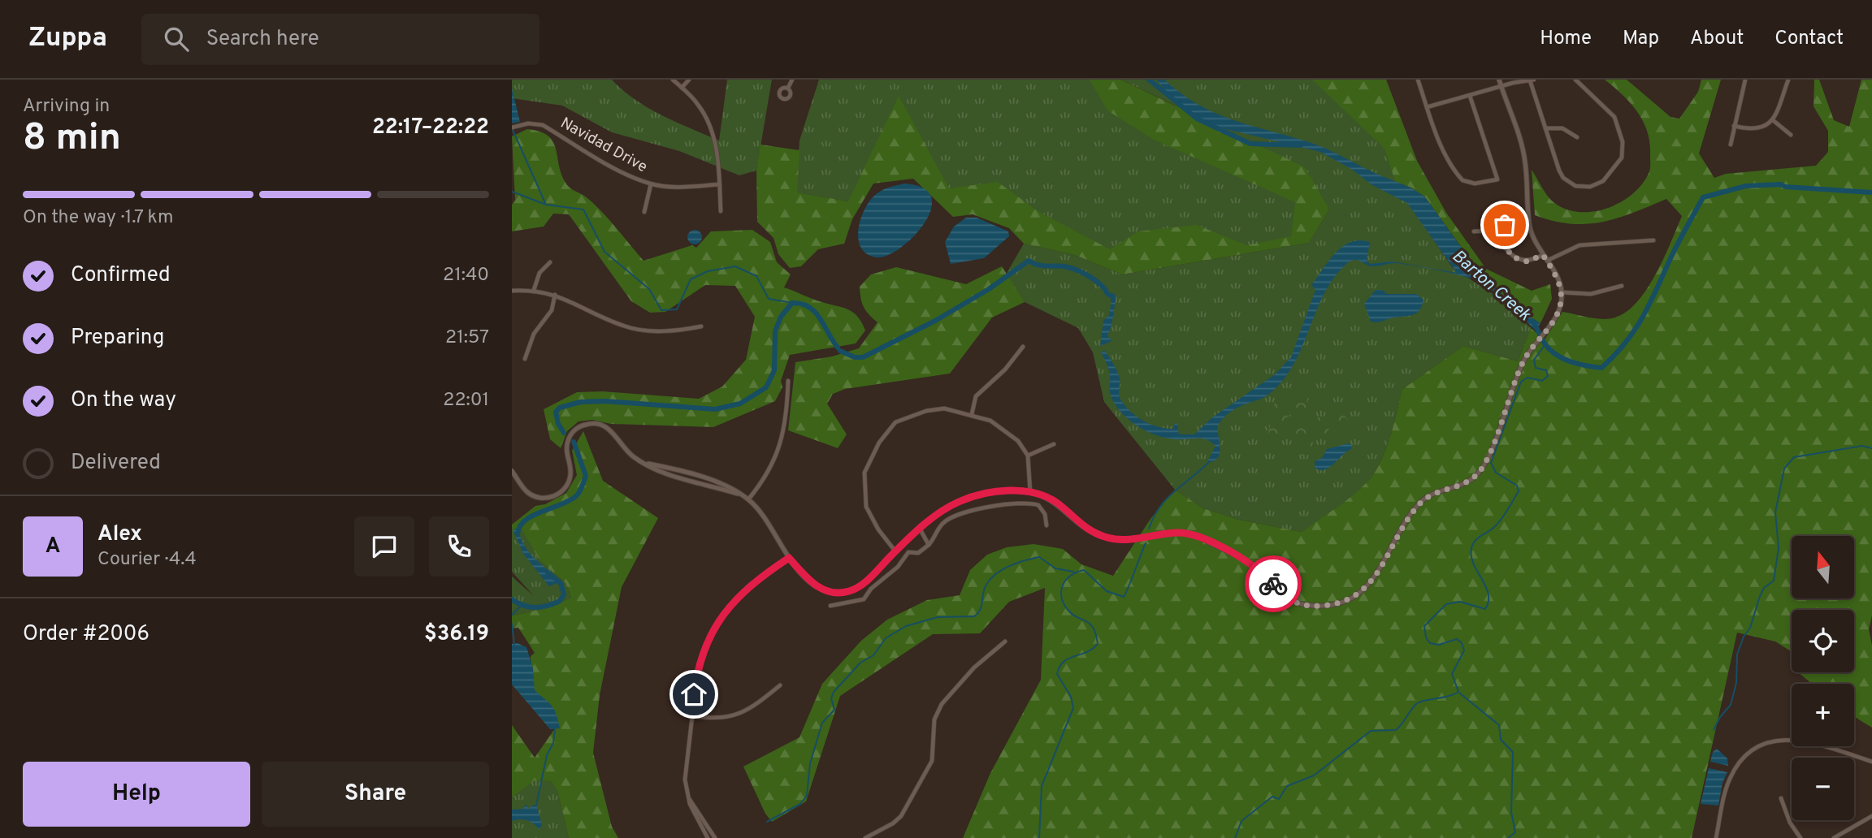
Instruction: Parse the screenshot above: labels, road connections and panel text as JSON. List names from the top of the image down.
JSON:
{
  "streets": {
    "street": ["Navidad Drive"]
  },
  "water": ["Barton Creek"],
  "north": "top",
  "page": {
    "header": "Zuppa",
    "search": "Search here",
    "nav": [
      "Home",
      "Map",
      "About",
      "Contact"
    ],
    "heading": ["8 min", "Arriving in", "22:17–22:22"],
    "panel": [
      "Alex",
      "Courier · 4.4",
      "Order #2006",
      "$36.19"
    ],
    "bar": "On the way · 1.7 km",
    "list": [
      ["Confirmed", "21:40"],
      ["Preparing", "21:57"],
      ["On the way", "22:01"],
      "Delivered"
    ],
    "round": "A",
    "map_buttons": ["+", "−"],
    "buttons": ["Help", "Share"]
  }
}
